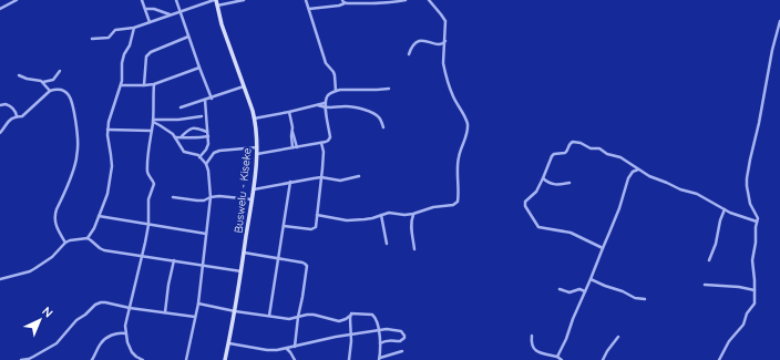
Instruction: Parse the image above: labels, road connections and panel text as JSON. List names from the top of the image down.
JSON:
{
  "streets": {
    "main road": ["Buswelu - Kiseke"]
  },
  "north": "top right"
}
